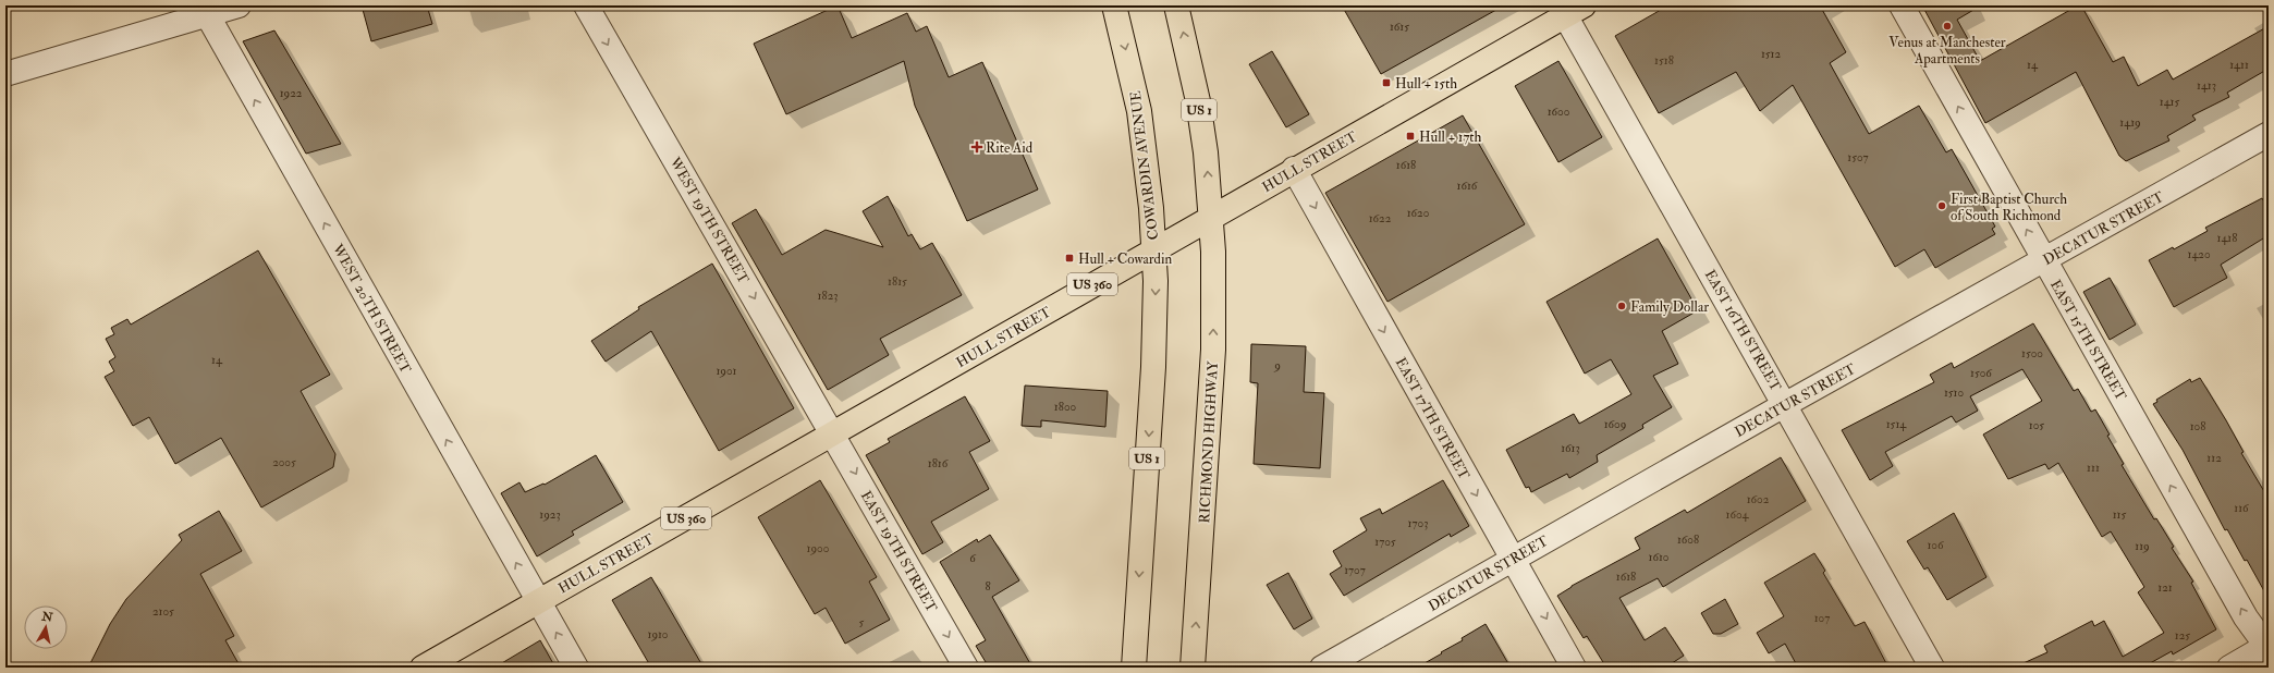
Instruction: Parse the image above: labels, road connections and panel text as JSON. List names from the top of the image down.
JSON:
{
  "streets": {
    "main road": [
      "US 1",
      "HULL STREET",
      "COWARDIN AVENUE",
      "US 360",
      "RICHMOND HIGHWAY"
    ],
    "street": [
      "WEST 19TH STREET",
      "DECATUR STREET",
      "WEST 20TH STREET",
      "EAST 16TH STREET",
      "EAST 15TH STREET",
      "EAST 17TH STREET",
      "EAST 19TH STREET"
    ]
  },
  "crossings": [
    ["US 1", "HULL STREET"],
    ["US 1", "COWARDIN AVENUE"],
    ["US 1", "RICHMOND HIGHWAY"],
    ["HULL STREET", "COWARDIN AVENUE"],
    ["HULL STREET", "WEST 19TH STREET"],
    ["HULL STREET", "WEST 20TH STREET"],
    ["HULL STREET", "EAST 16TH STREET"],
    ["HULL STREET", "EAST 17TH STREET"],
    ["HULL STREET", "RICHMOND HIGHWAY"],
    ["HULL STREET", "EAST 19TH STREET"],
    ["WEST 19TH STREET", "EAST 19TH STREET"],
    ["DECATUR STREET", "EAST 16TH STREET"],
    ["DECATUR STREET", "EAST 15TH STREET"],
    ["DECATUR STREET", "EAST 17TH STREET"]
  ],
  "one_way": [
    "WEST 19TH STREET",
    "WEST 20TH STREET",
    "EAST 15TH STREET",
    "EAST 17TH STREET",
    "EAST 19TH STREET"
  ],
  "places": {
    "other": ["Venus at Manchester Apartments", "First Baptist Church of South Richmond", "Family Dollar"],
    "transit": ["Hull + 15th", "Hull + 17th", "Hull + Cowardin"],
    "health": ["Rite Aid"]
  },
  "house_numbers": [
    "1615",
    "1512",
    "1518",
    "14",
    "1411",
    "1413",
    "1922",
    "1415",
    "1600",
    "1419",
    "1507",
    "1618",
    "1616",
    "1620",
    "1622",
    "1418",
    "1420",
    "1815",
    "1823",
    "1500",
    "14",
    "9",
    "1901",
    "1506",
    "1510",
    "1800",
    "1609",
    "1514",
    "105",
    "108",
    "1613",
    "112",
    "2005",
    "1816",
    "111",
    "1602",
    "116",
    "1923",
    "1604",
    "115",
    "1703",
    "1608",
    "1705",
    "106",
    "119",
    "1900",
    "1610",
    "6",
    "1707",
    "1618",
    "8",
    "121",
    "2105",
    "107",
    "5",
    "1910",
    "125"
  ],
  "north": "top"
}
